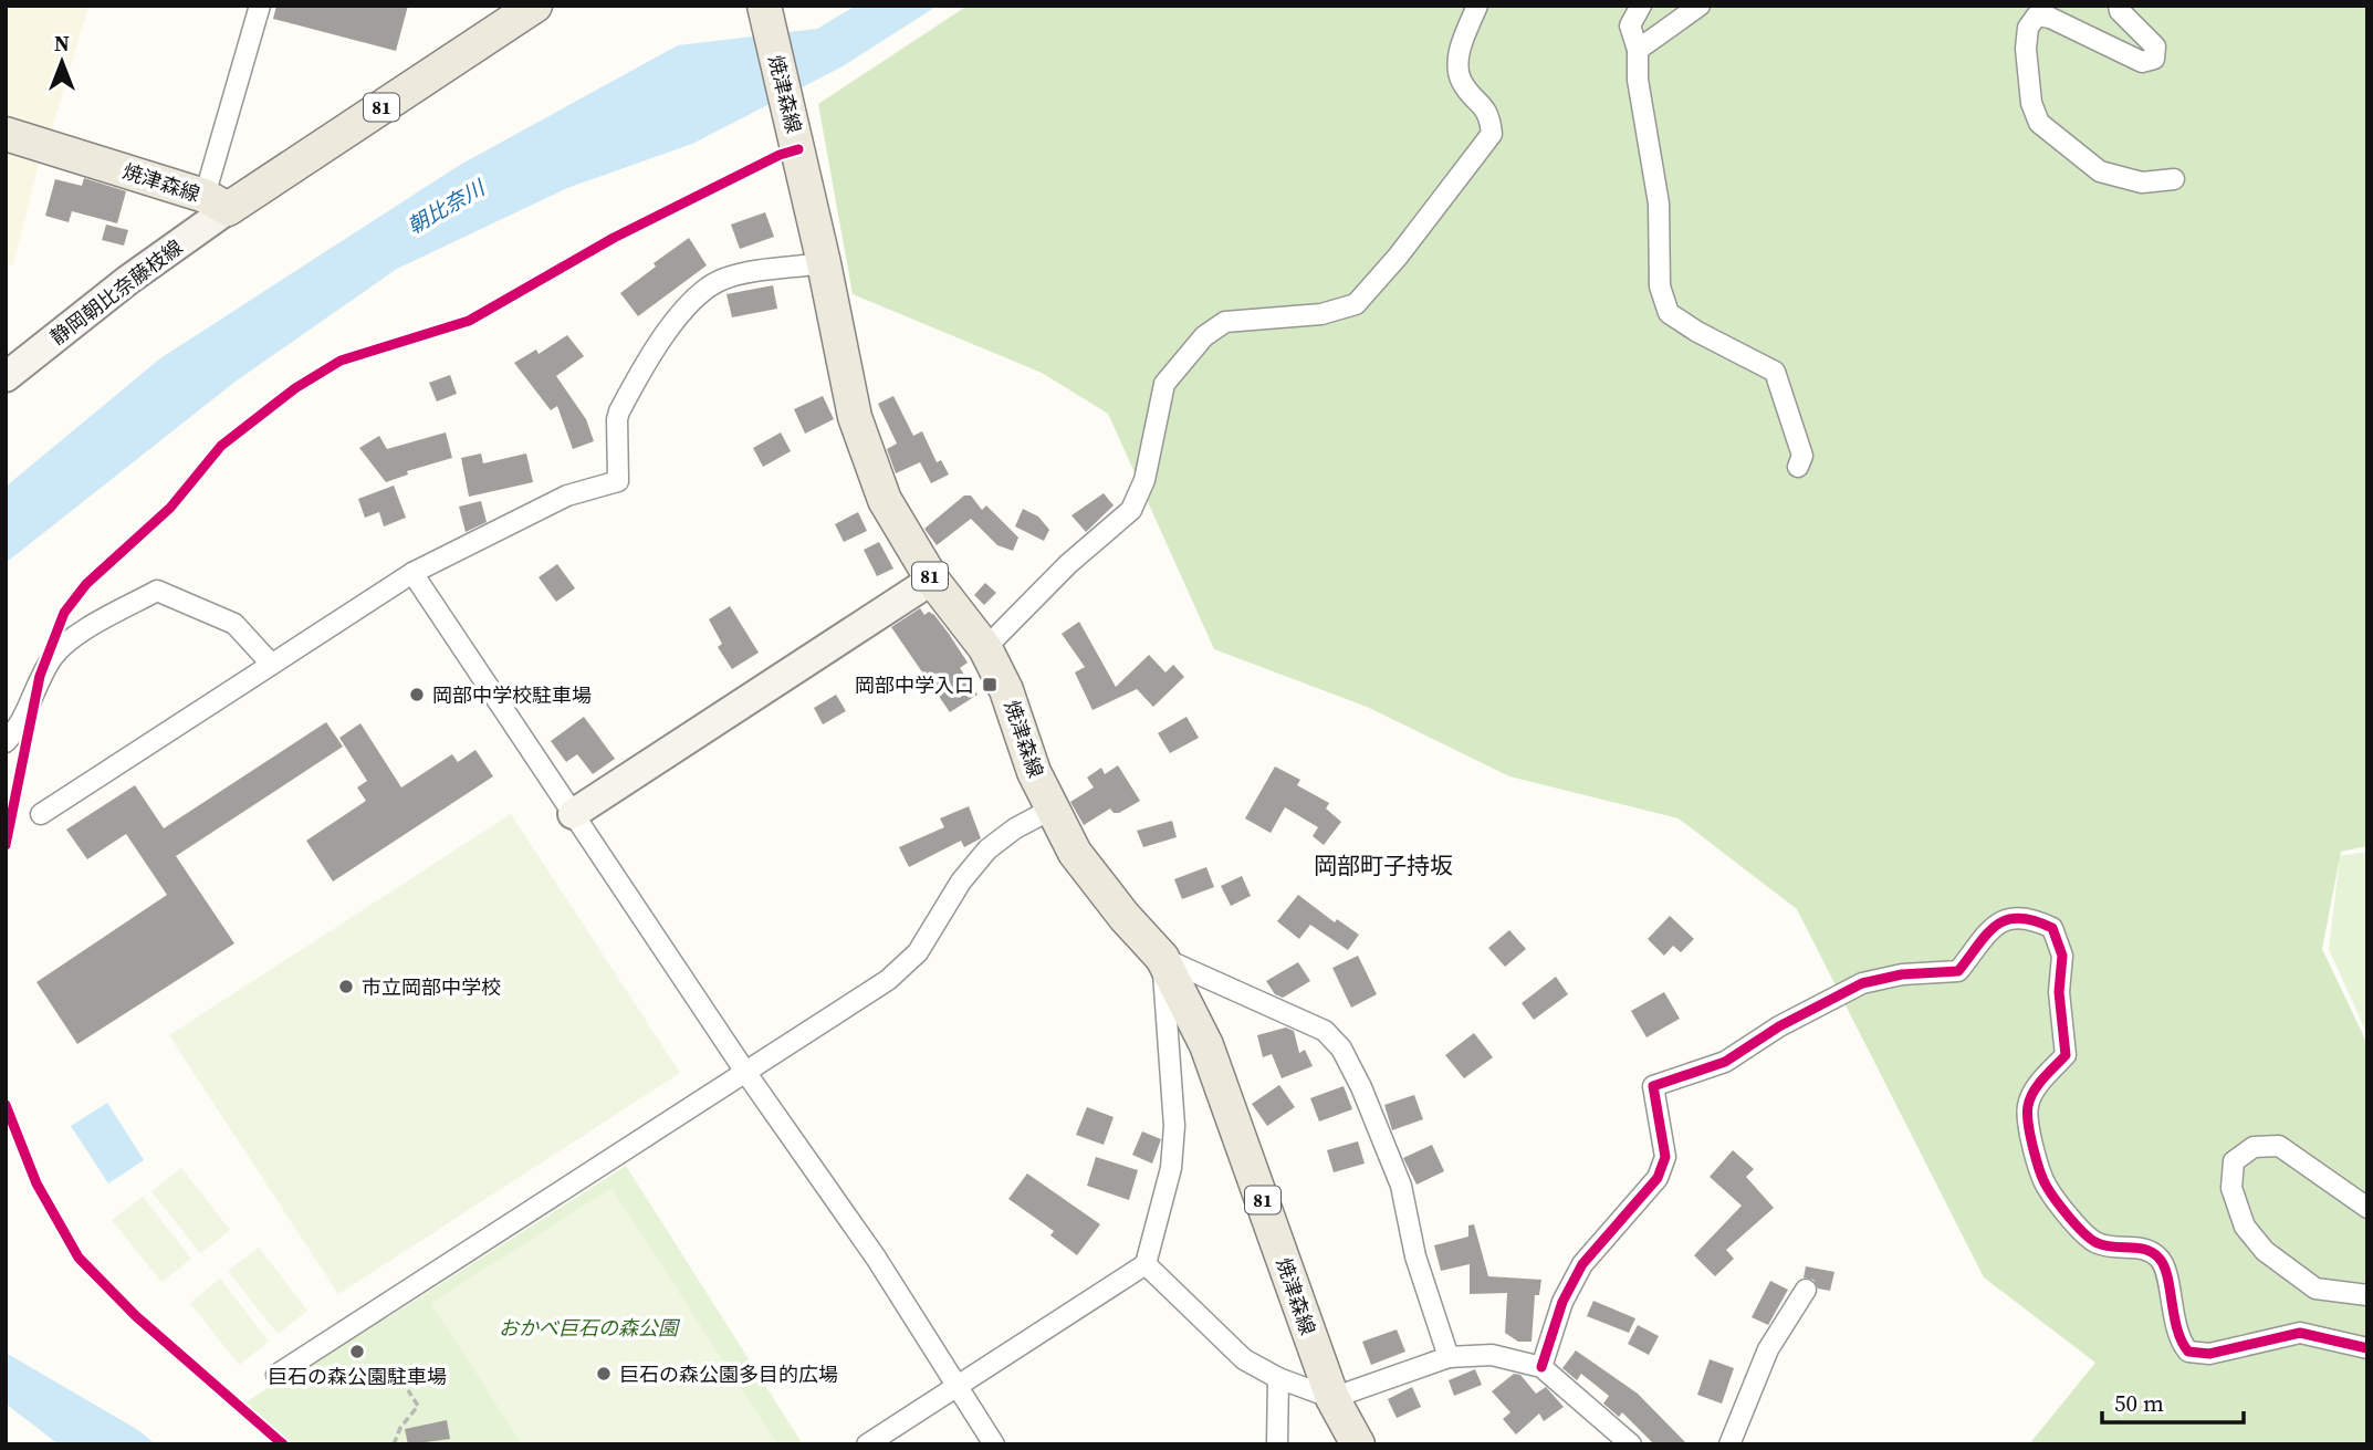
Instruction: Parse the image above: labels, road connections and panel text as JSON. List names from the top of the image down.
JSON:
{
  "streets": {
    "main road": ["焼津森線", "81"],
    "street": ["静岡朝比奈藤枝線"]
  },
  "crossings": [
    ["焼津森線", "81"],
    ["焼津森線", "静岡朝比奈藤枝線"],
    ["81", "静岡朝比奈藤枝線"]
  ],
  "districts": ["岡部町子持坂"],
  "water": ["朝比奈川"],
  "parks": ["おかべ巨石の森公園"],
  "places": {
    "transit": ["岡部中学入口"],
    "other": [
      "岡部中学校駐車場",
      "市立岡部中学校",
      "巨石の森公園駐車場",
      "巨石の森公園多目的広場"
    ]
  },
  "scale_bar": "50 m",
  "north": "top"
}
